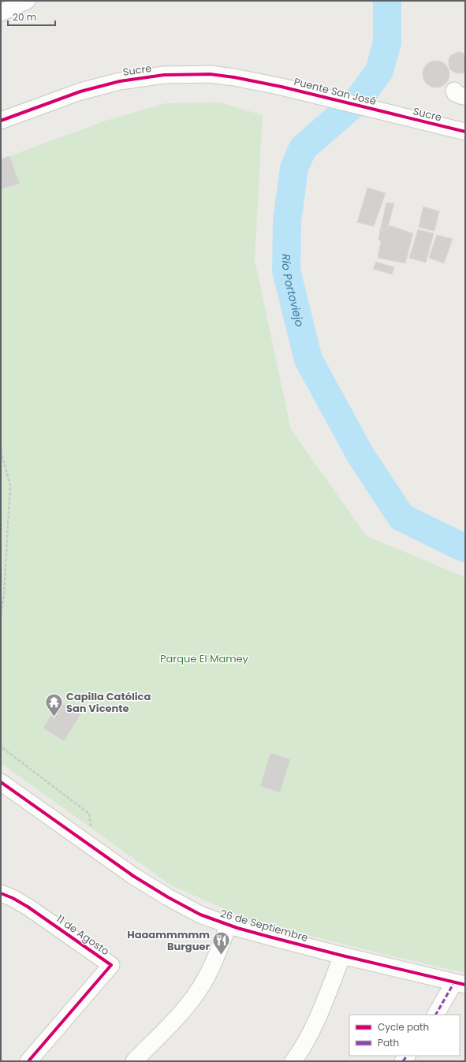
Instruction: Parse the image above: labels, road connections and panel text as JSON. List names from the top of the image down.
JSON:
{
  "streets": {
    "street": [
      "Sucre",
      "Puente San José",
      "26 de Septiembre",
      "11 de Agosto"
    ]
  },
  "crossings": [
    ["Sucre", "Puente San José"]
  ],
  "water": ["Río Portoviejo"],
  "parks": ["Parque El Mamey"],
  "places": {
    "temple": ["Capilla Católica San Vicente"],
    "restaurant": ["Haaammmmm Burguer"]
  },
  "legend": ["Cycle path", "Path"],
  "scale_bar": "20 m"
}
